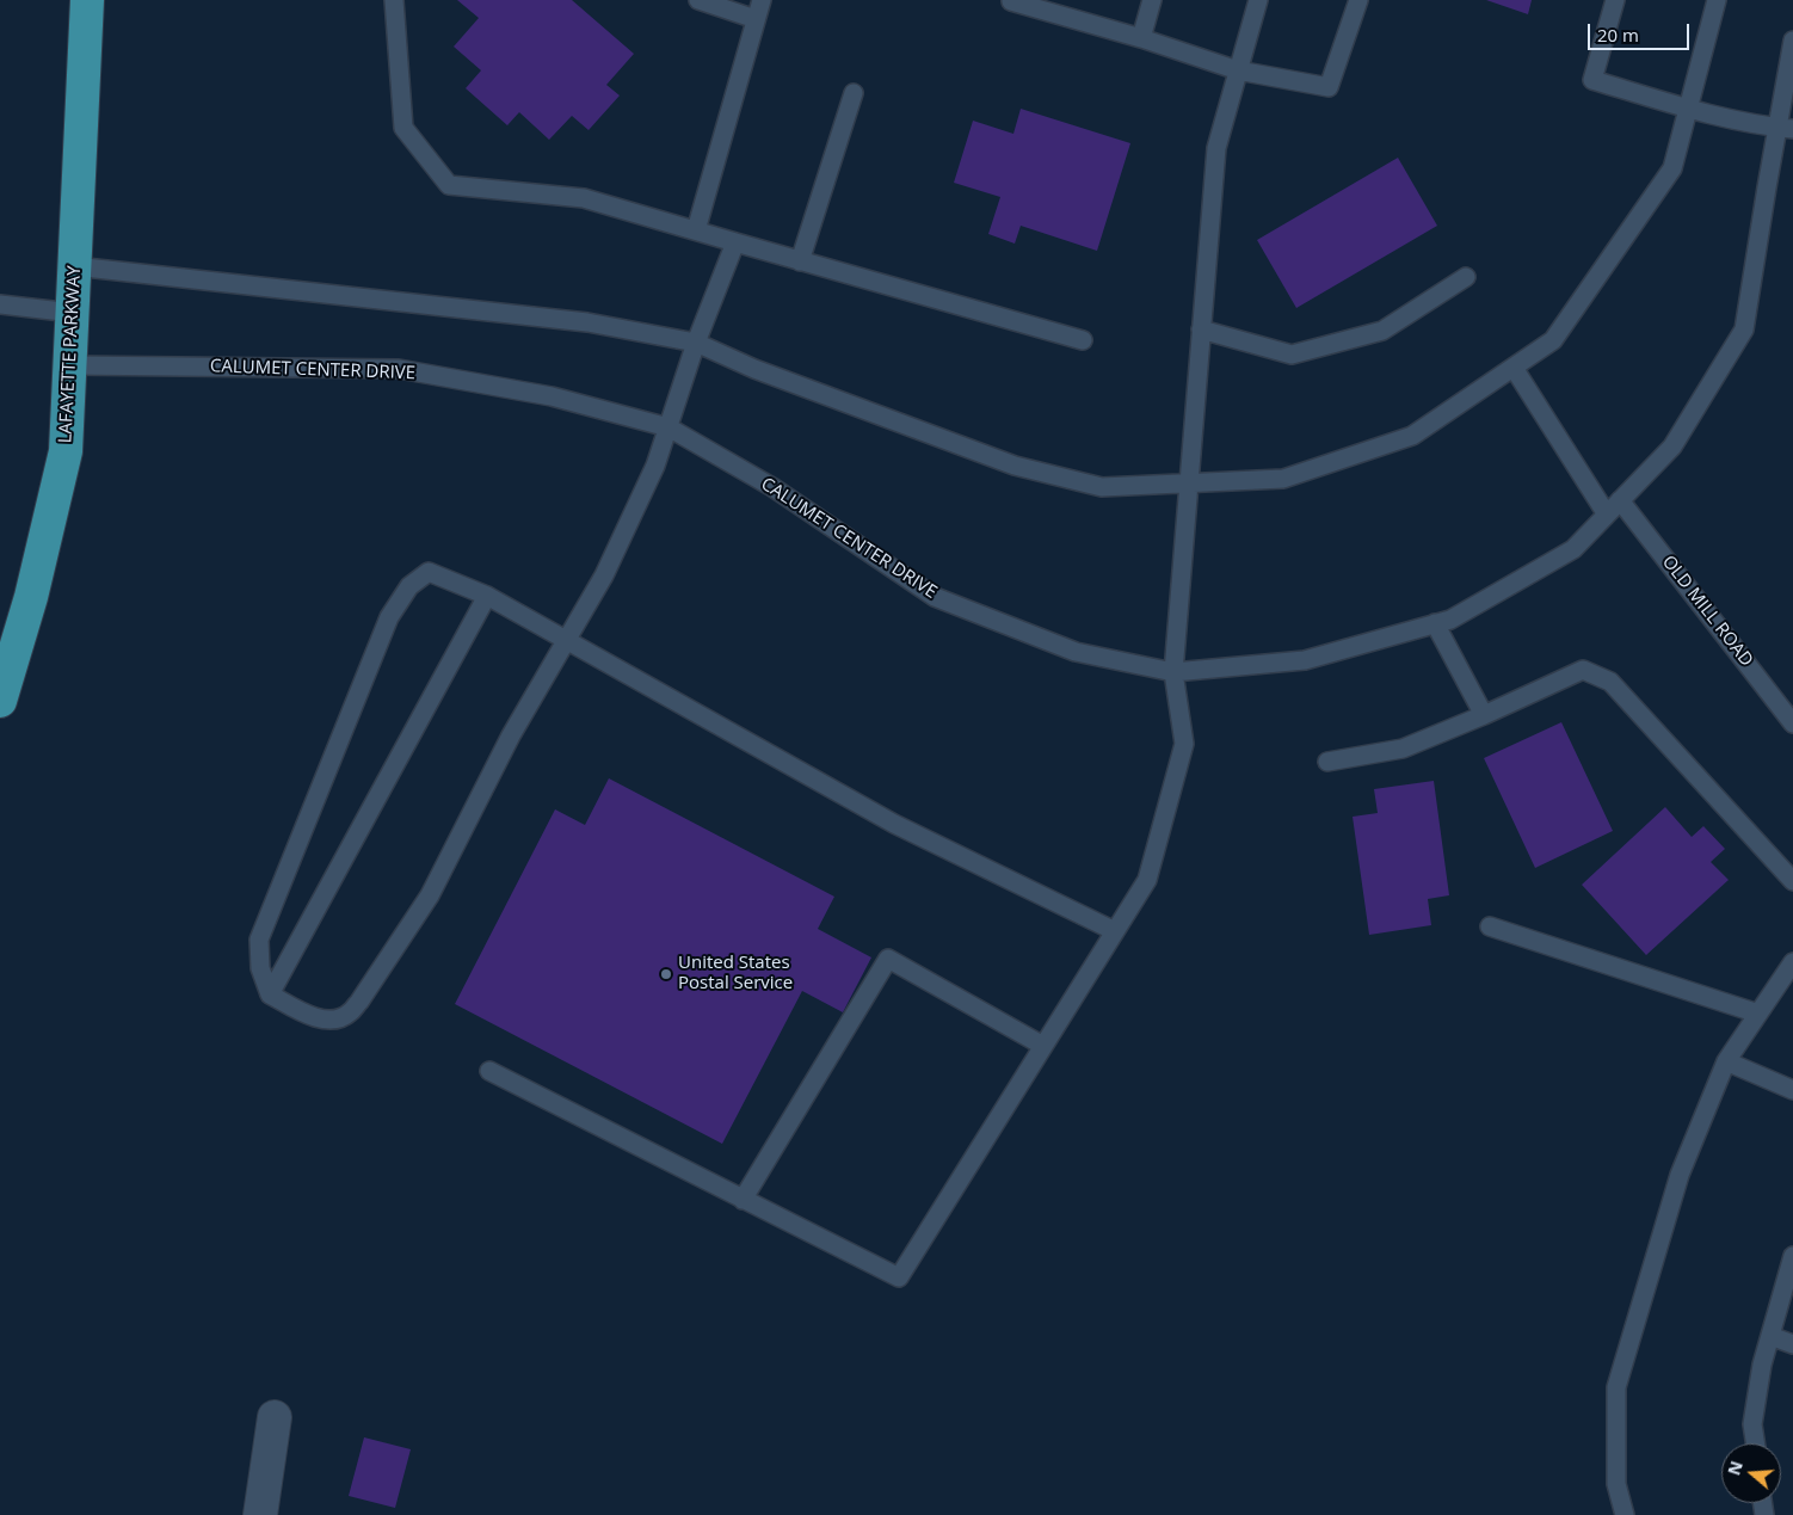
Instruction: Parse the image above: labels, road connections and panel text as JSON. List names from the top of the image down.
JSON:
{
  "streets": {
    "highway": ["LAFAYETTE PARKWAY"],
    "lane": ["CALUMET CENTER DRIVE", "OLD MILL ROAD"]
  },
  "crossings": [
    ["LAFAYETTE PARKWAY", "CALUMET CENTER DRIVE"],
    ["CALUMET CENTER DRIVE", "OLD MILL ROAD"]
  ],
  "places": ["United States Postal Service"],
  "scale_bar": "20 m",
  "north": "left"
}
